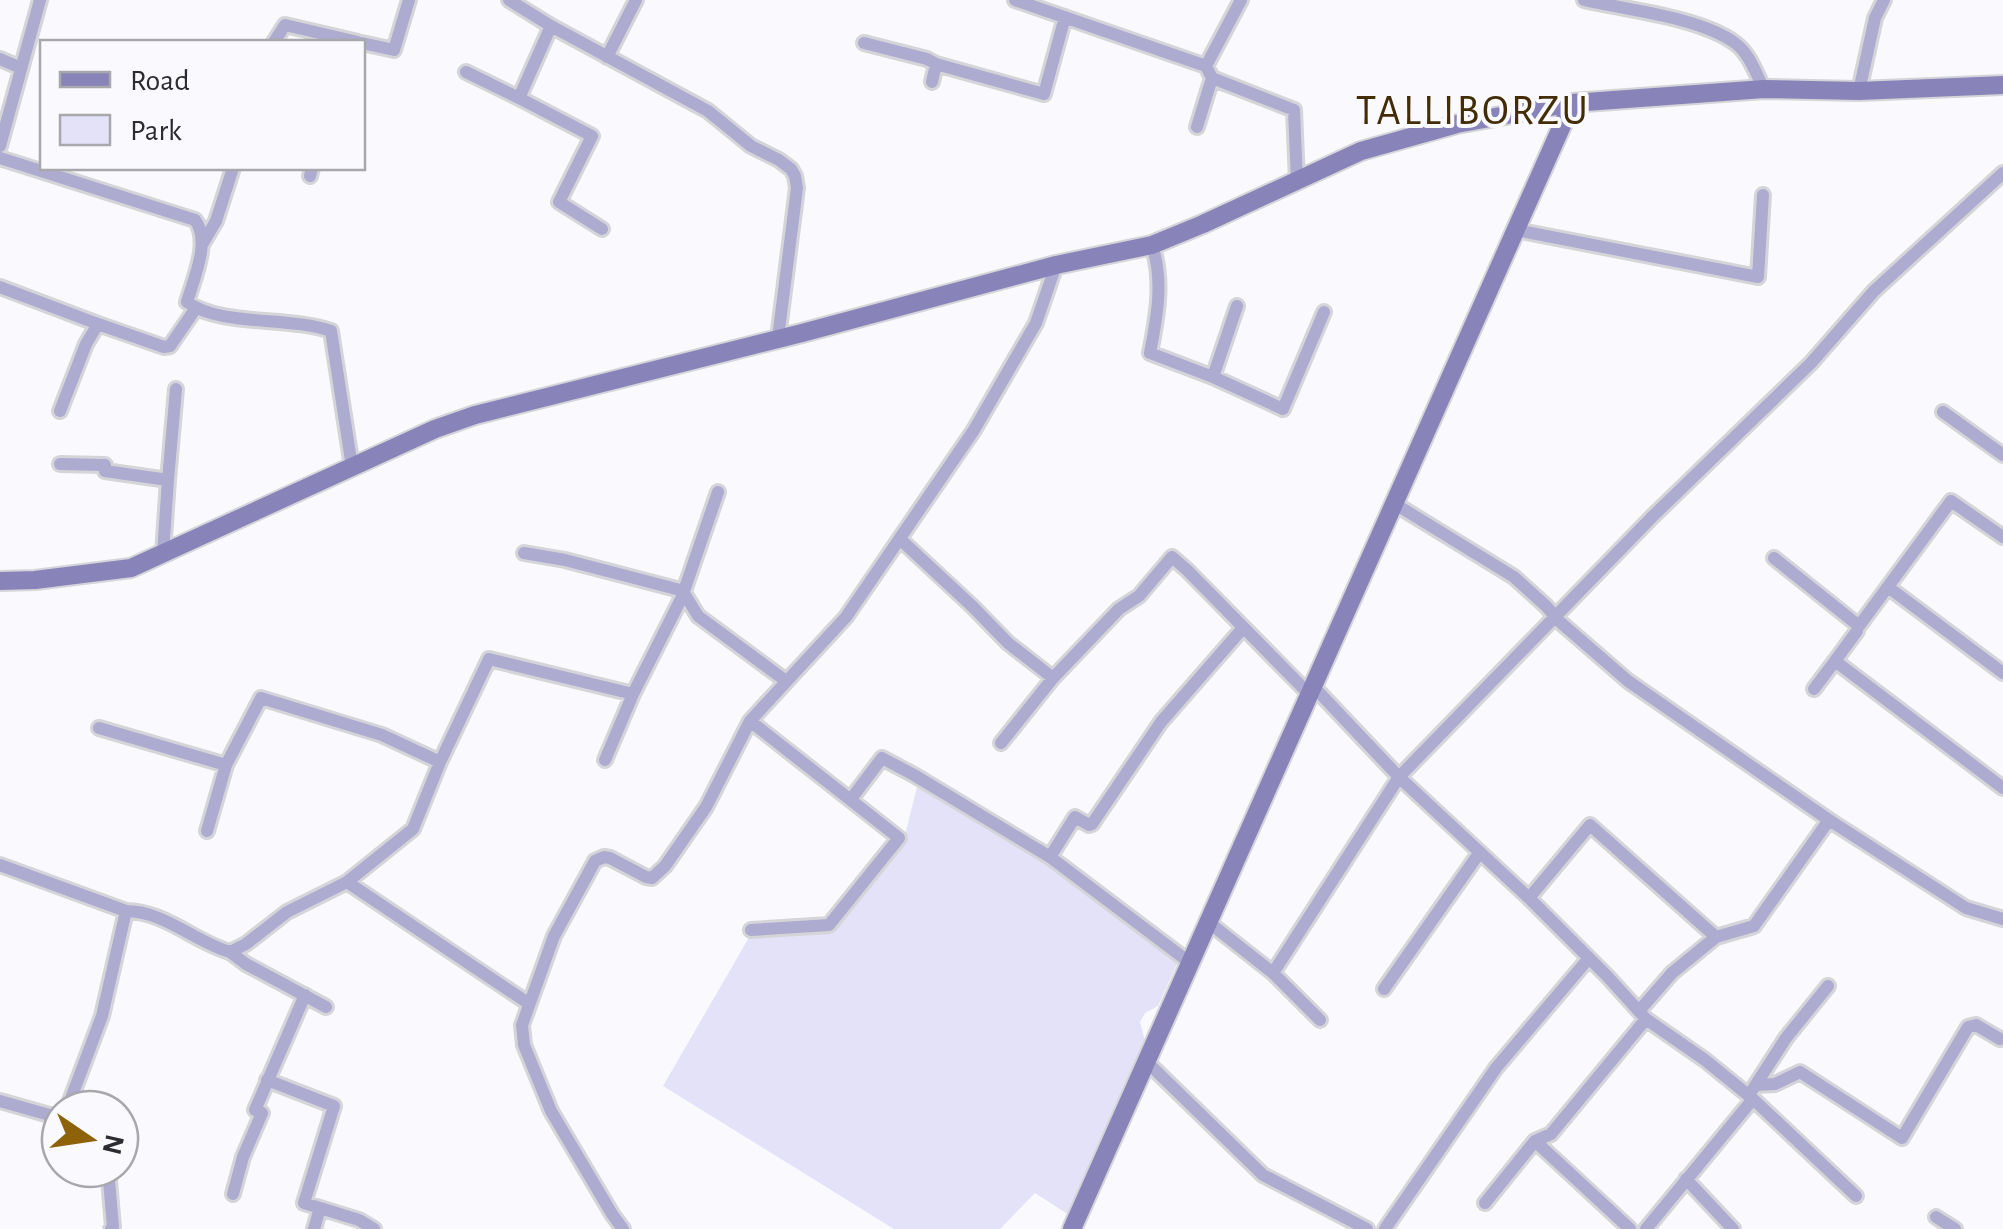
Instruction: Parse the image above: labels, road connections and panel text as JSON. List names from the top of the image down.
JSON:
{
  "districts": ["TALLIBORZU"],
  "legend": ["Road", "Park"],
  "north": "right"
}
